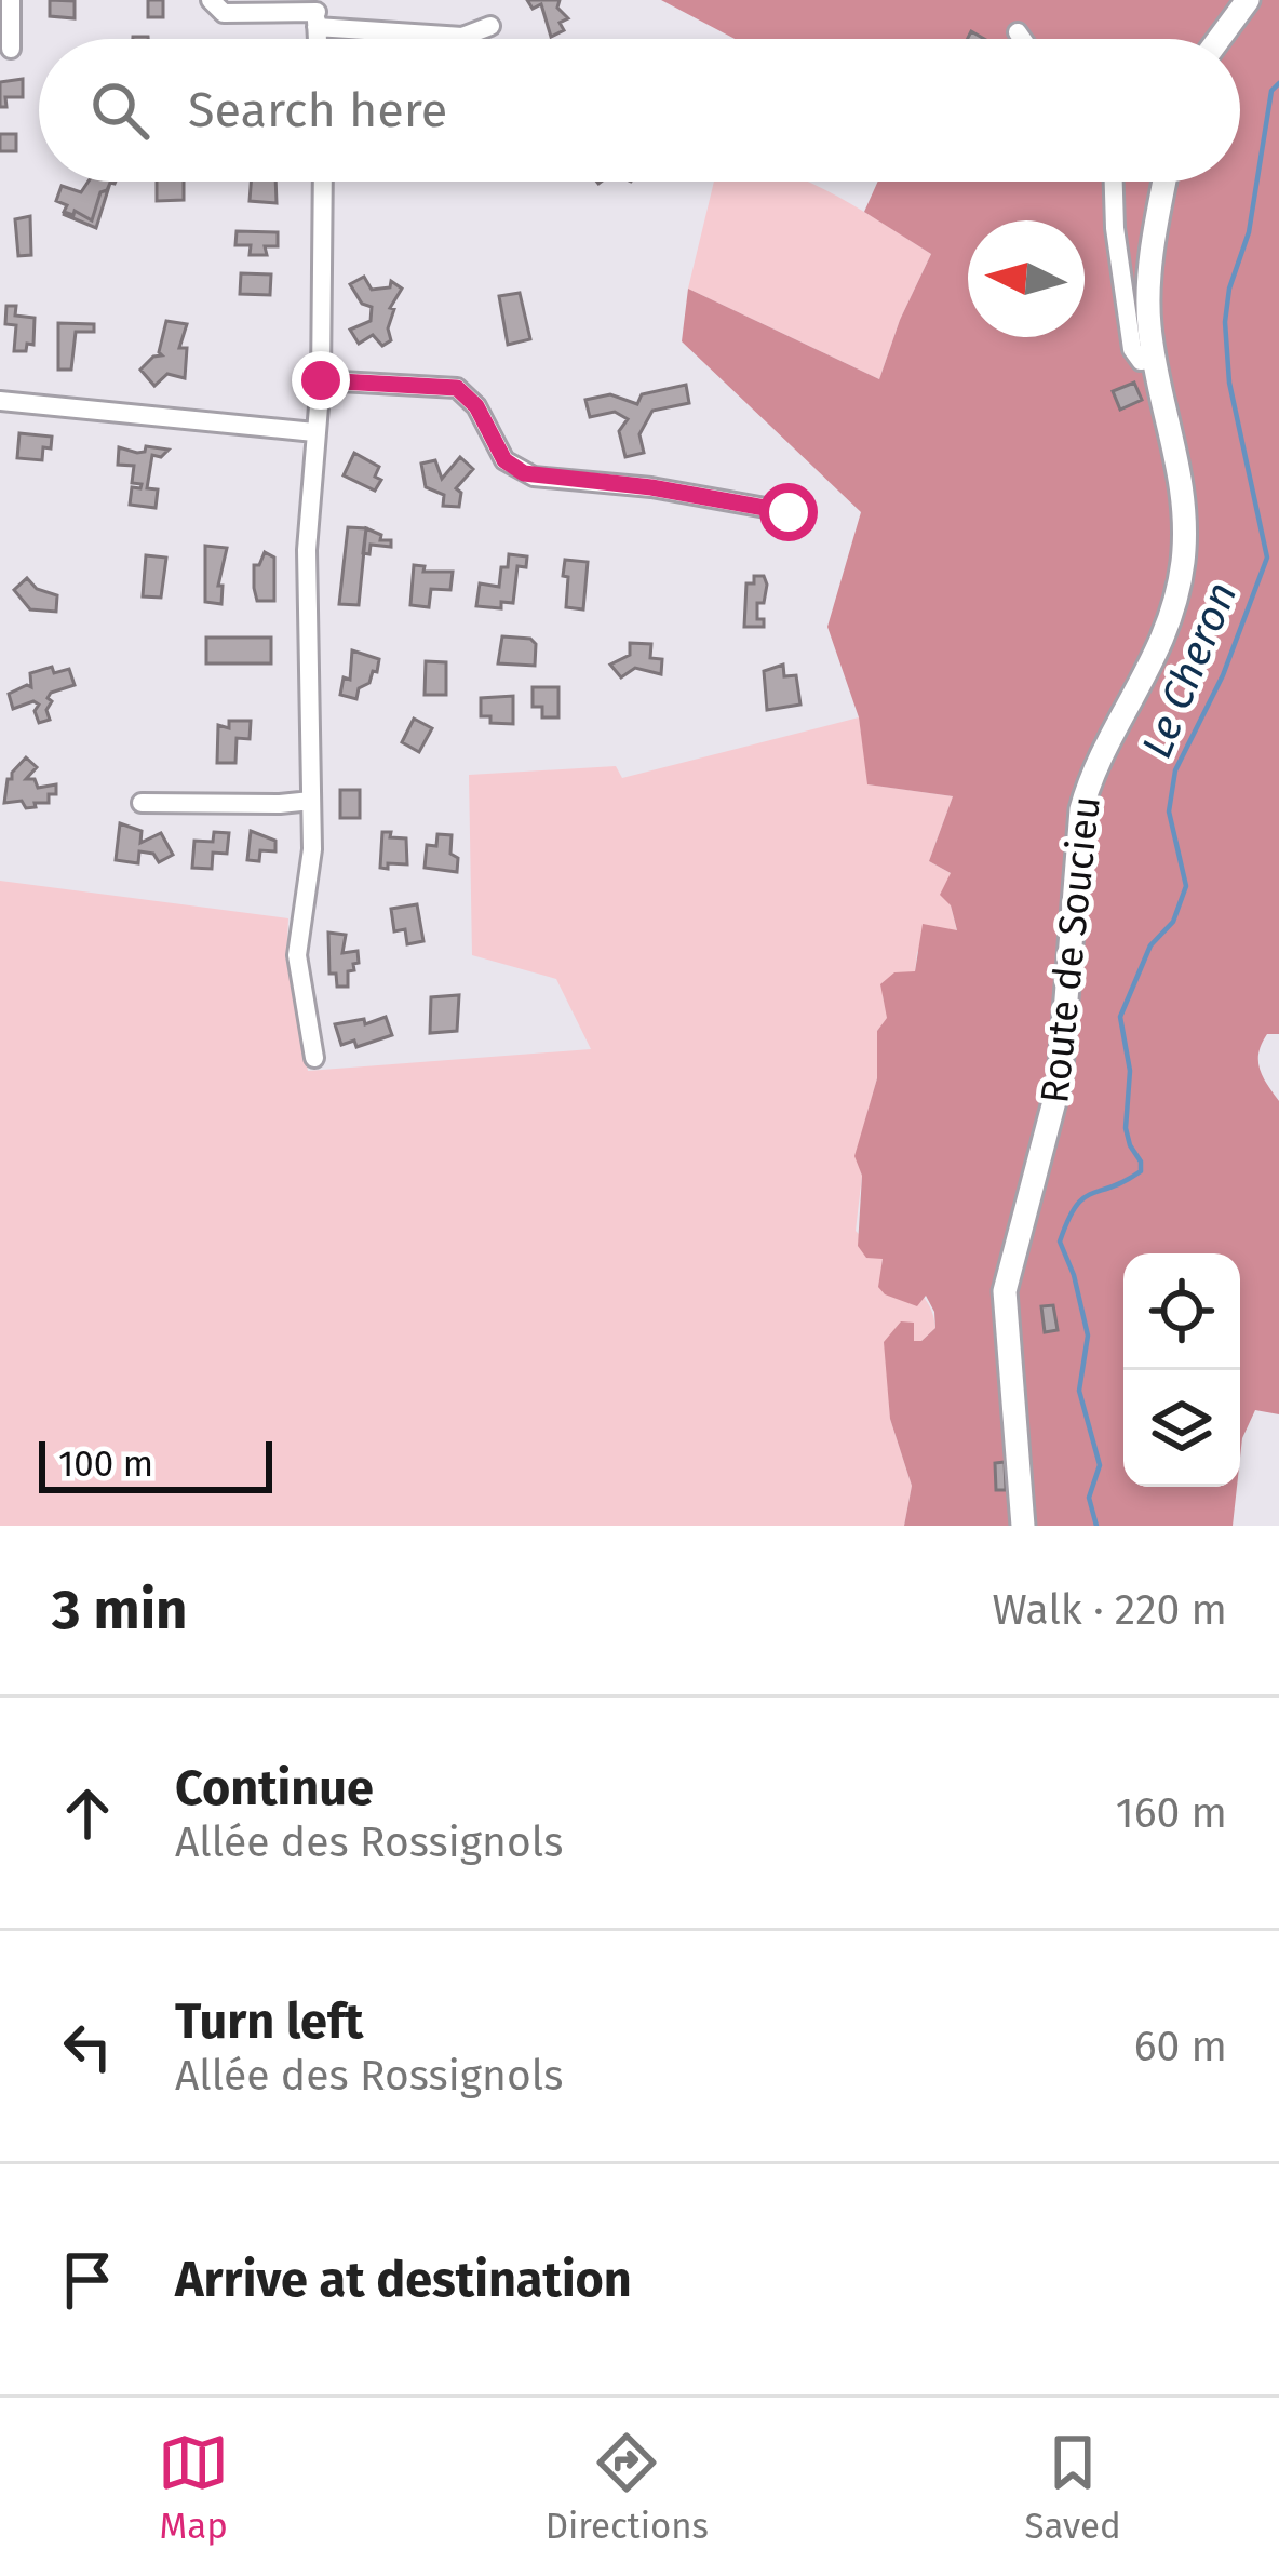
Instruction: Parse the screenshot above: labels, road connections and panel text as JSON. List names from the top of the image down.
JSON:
{
  "streets": {
    "street": ["Route de Soucieu"]
  },
  "water": ["Le Cheron"],
  "scale_bar": "100 m",
  "north": "left",
  "page": {
    "search": "Search here",
    "scale": "100 m",
    "heading": ["3 min", "Walk · 220 m"],
    "list": [
      ["Continue", "Allée des Rossignols", "160 m"],
      ["Turn left", "Allée des Rossignols", "60 m"],
      "Arrive at destination"
    ],
    "nav": ["Map", "Directions", "Saved"]
  }
}
